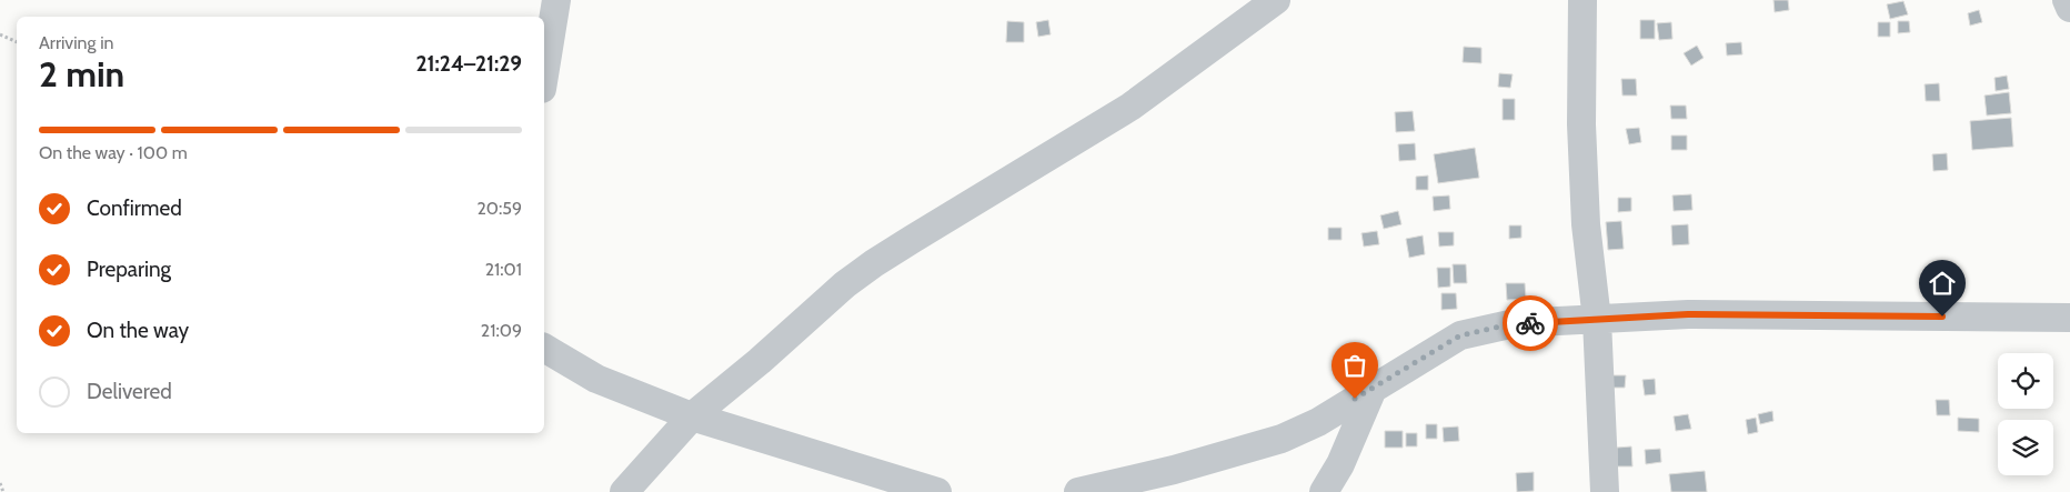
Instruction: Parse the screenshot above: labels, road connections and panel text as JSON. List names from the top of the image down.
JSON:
{
  "page": {
    "heading": ["2 min", "Arriving in", "21:24–21:29"],
    "bar": "On the way · 100 m",
    "list": [
      ["Confirmed", "20:59"],
      ["Preparing", "21:01"],
      ["On the way", "21:09"],
      "Delivered"
    ]
  }
}
